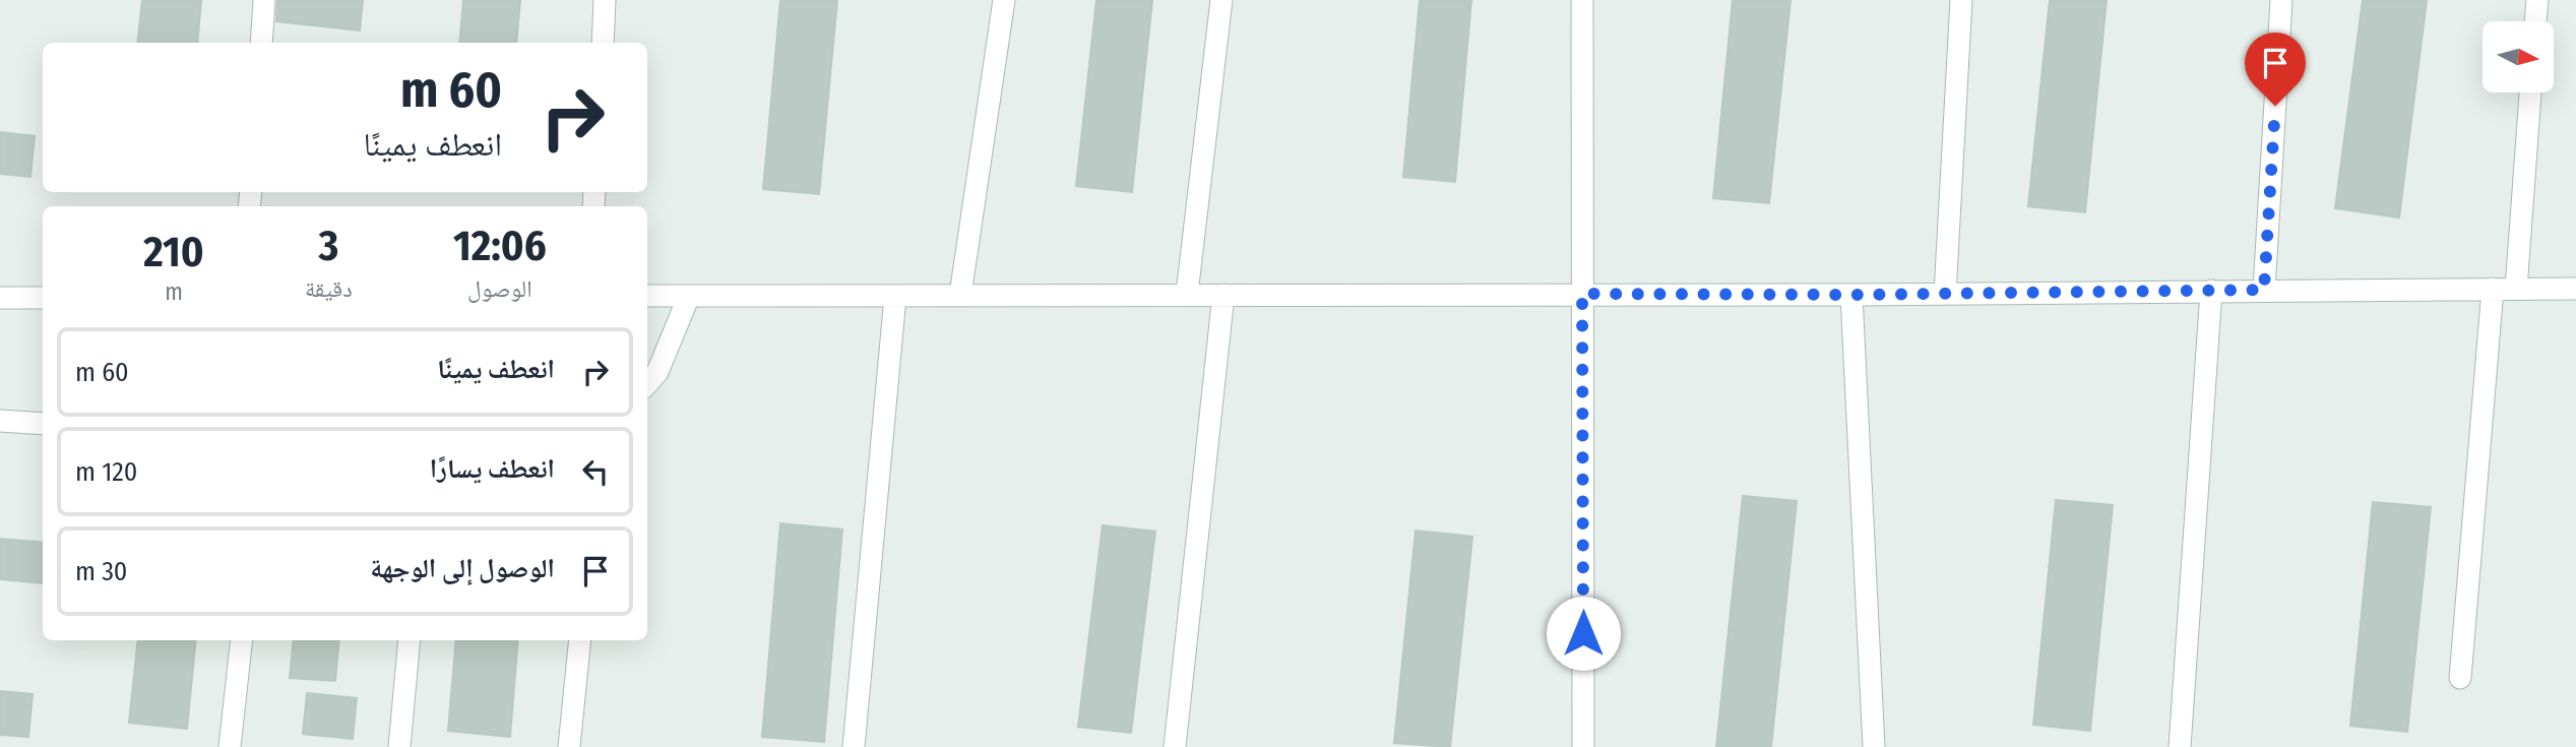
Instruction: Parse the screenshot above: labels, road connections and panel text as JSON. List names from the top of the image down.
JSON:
{
  "north": "right",
  "page": {
    "turn": ["60 m", "انعطف يمينًا"],
    "eta": [
      "12:06",
      "الوصول",
      "3",
      "دقيقة",
      "210",
      "m"
    ],
    "list": [
      {
        "name": "انعطف يمينًا",
        "value": "60 m"
      },
      {
        "name": "انعطف يسارًا",
        "value": "120 m"
      },
      {
        "name": "الوصول إلى الوجهة",
        "value": "30 m"
      }
    ]
  }
}
